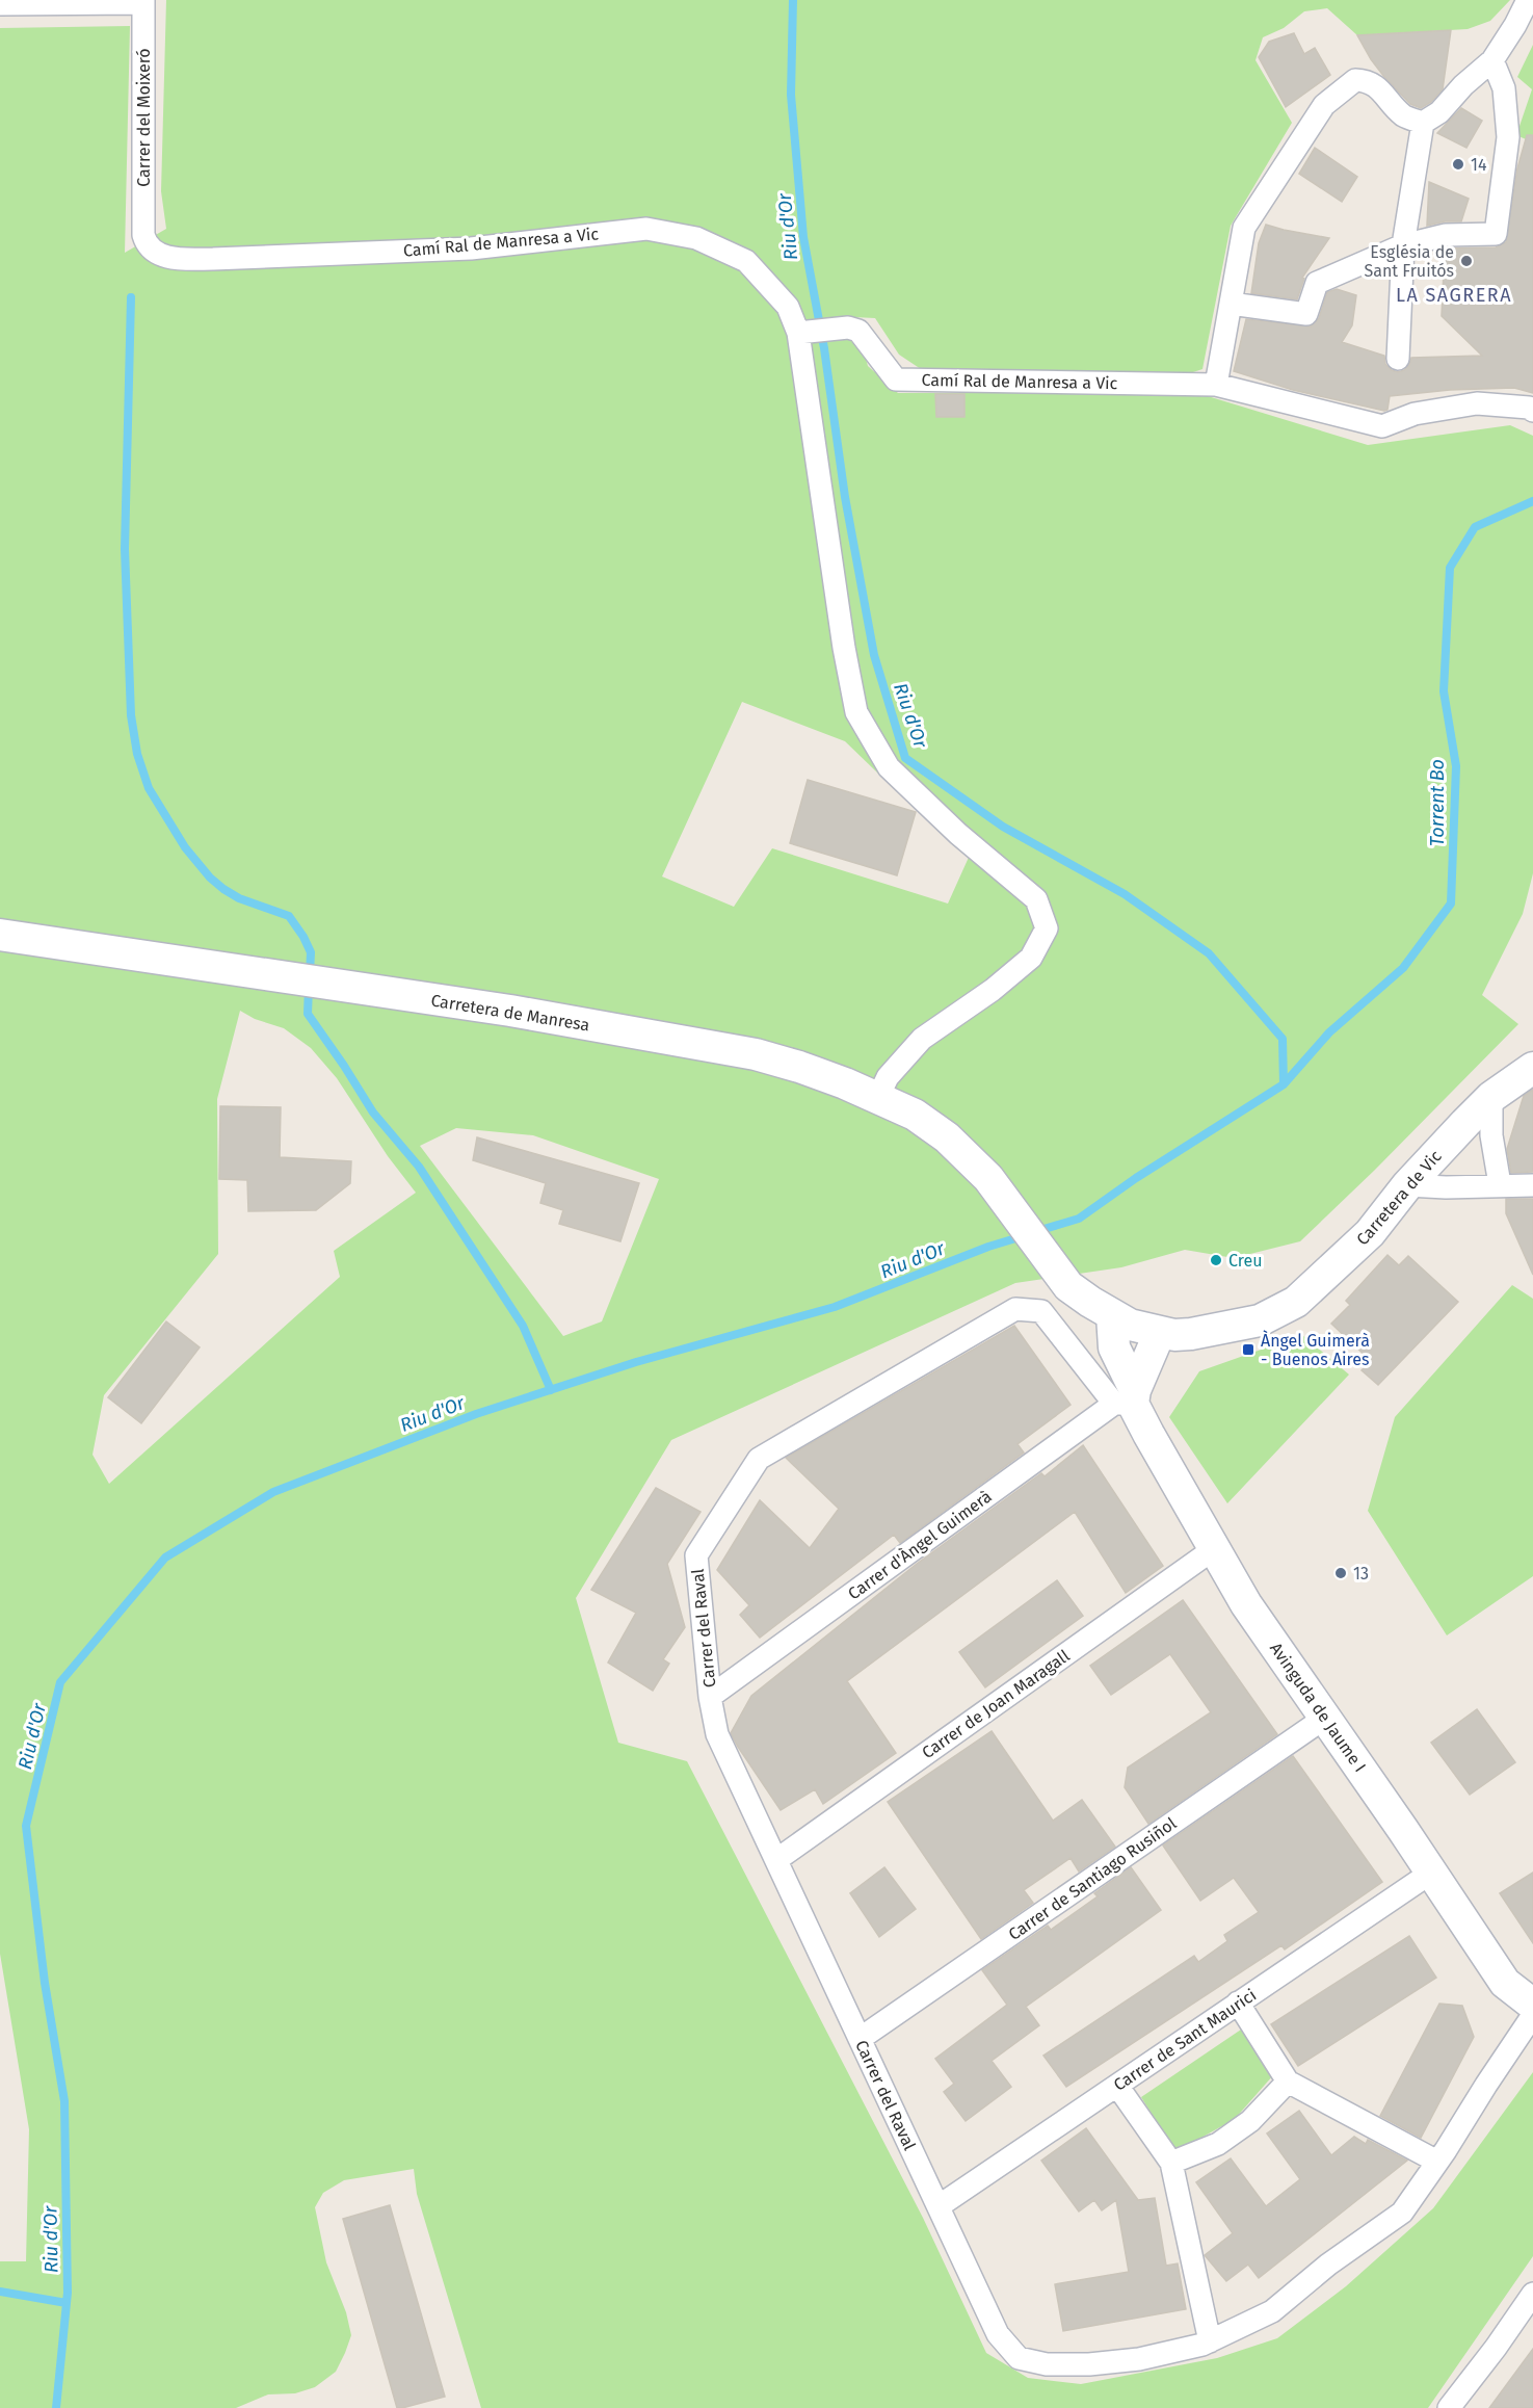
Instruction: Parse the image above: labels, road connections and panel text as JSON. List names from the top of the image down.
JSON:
{
  "streets": {
    "main road": ["Carretera de Manresa", "Carretera de Vic", "Avinguda de Jaume I"],
    "street": [
      "Carrer del Moixeró",
      "Camí Ral de Manresa a Vic",
      "Carrer d'Àngel Guimerà",
      "Carrer del Raval",
      "Carrer de Joan Maragall",
      "Carrer de Santiago Rusiñol",
      "Carrer de Sant Maurici"
    ]
  },
  "crossings": [
    ["Carrer del Moixeró", "Camí Ral de Manresa a Vic"],
    ["Camí Ral de Manresa a Vic", "Carretera de Manresa"],
    ["Carrer d'Àngel Guimerà", "Carrer del Raval"],
    ["Carrer d'Àngel Guimerà", "Avinguda de Jaume I"],
    ["Carrer del Raval", "Carrer de Joan Maragall"],
    ["Carrer del Raval", "Avinguda de Jaume I"],
    ["Carrer del Raval", "Carrer de Santiago Rusiñol"],
    ["Carrer del Raval", "Carrer de Sant Maurici"],
    ["Carrer de Joan Maragall", "Avinguda de Jaume I"],
    ["Avinguda de Jaume I", "Carrer de Santiago Rusiñol"],
    ["Avinguda de Jaume I", "Carrer de Sant Maurici"]
  ],
  "districts": ["LA SAGRERA"],
  "water": ["Riu d'Or", "Torrent Bo"],
  "places": {
    "other": [
      "14",
      "Església de Sant Fruitós",
      "Creu",
      "13"
    ],
    "transit": ["Àngel Guimerà - Buenos Aires"]
  }
}
